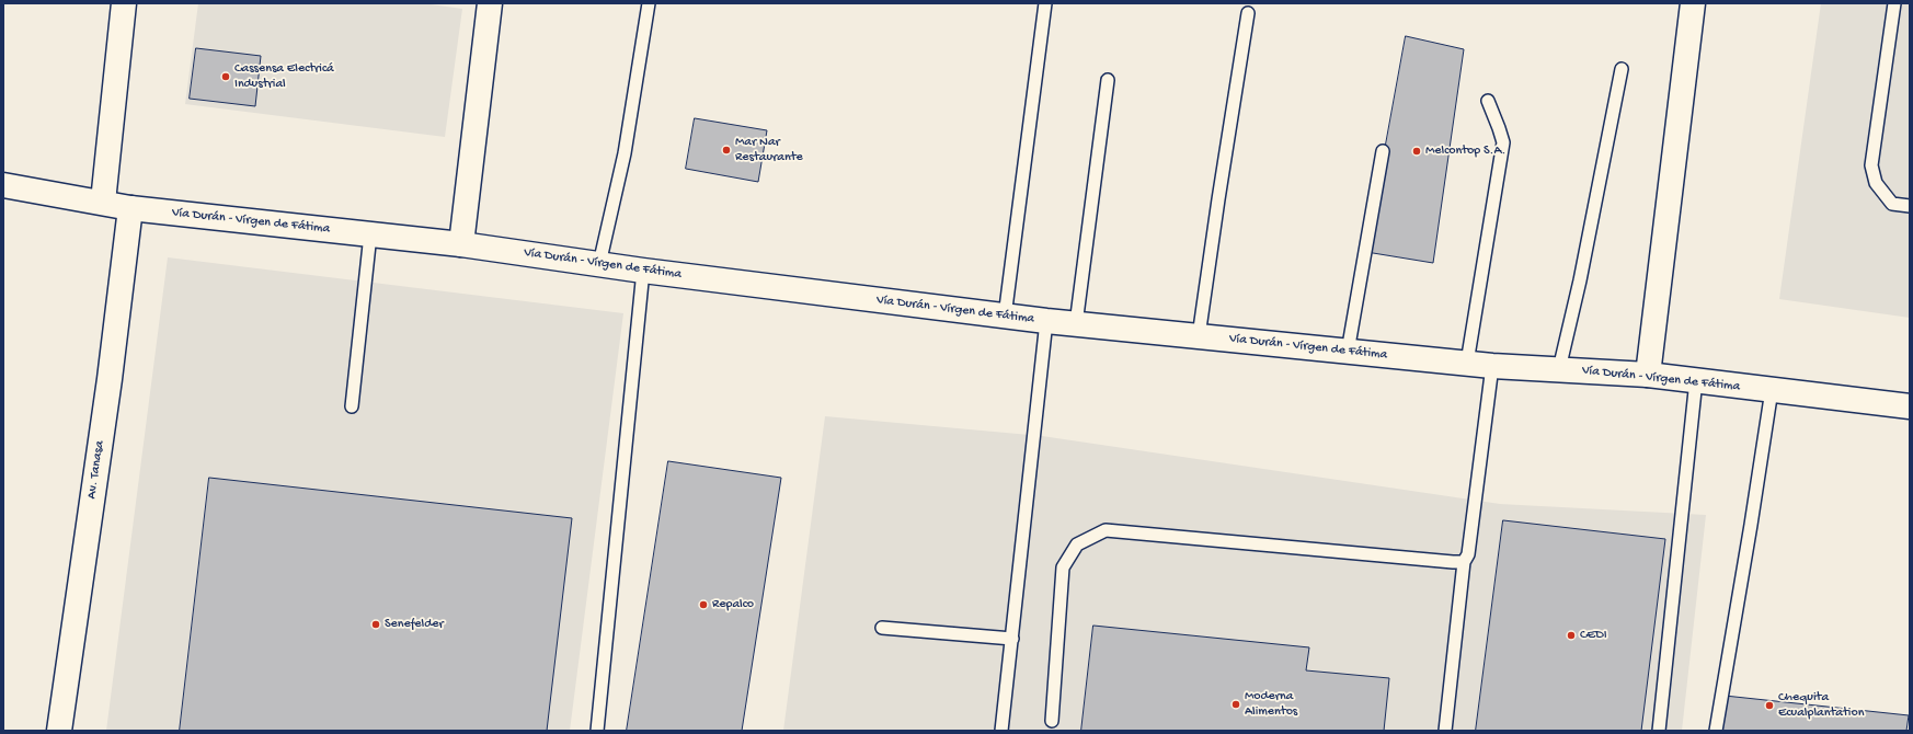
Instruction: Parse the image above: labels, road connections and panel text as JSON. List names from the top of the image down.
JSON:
{
  "streets": {
    "main road": ["Vía Durán - Vírgen de Fátima", "Av. Tanasa"]
  },
  "crossings": [
    ["Vía Durán - Vírgen de Fátima", "Av. Tanasa"]
  ],
  "places": [
    "Cassensa Electricá Industrial",
    "Mar Nar Restaurante",
    "Melcontop S.A.",
    "Repalco",
    "Senefelder",
    "CEDI",
    "Moderna Alimentos",
    "Chequita Ecualplantation"
  ]
}
